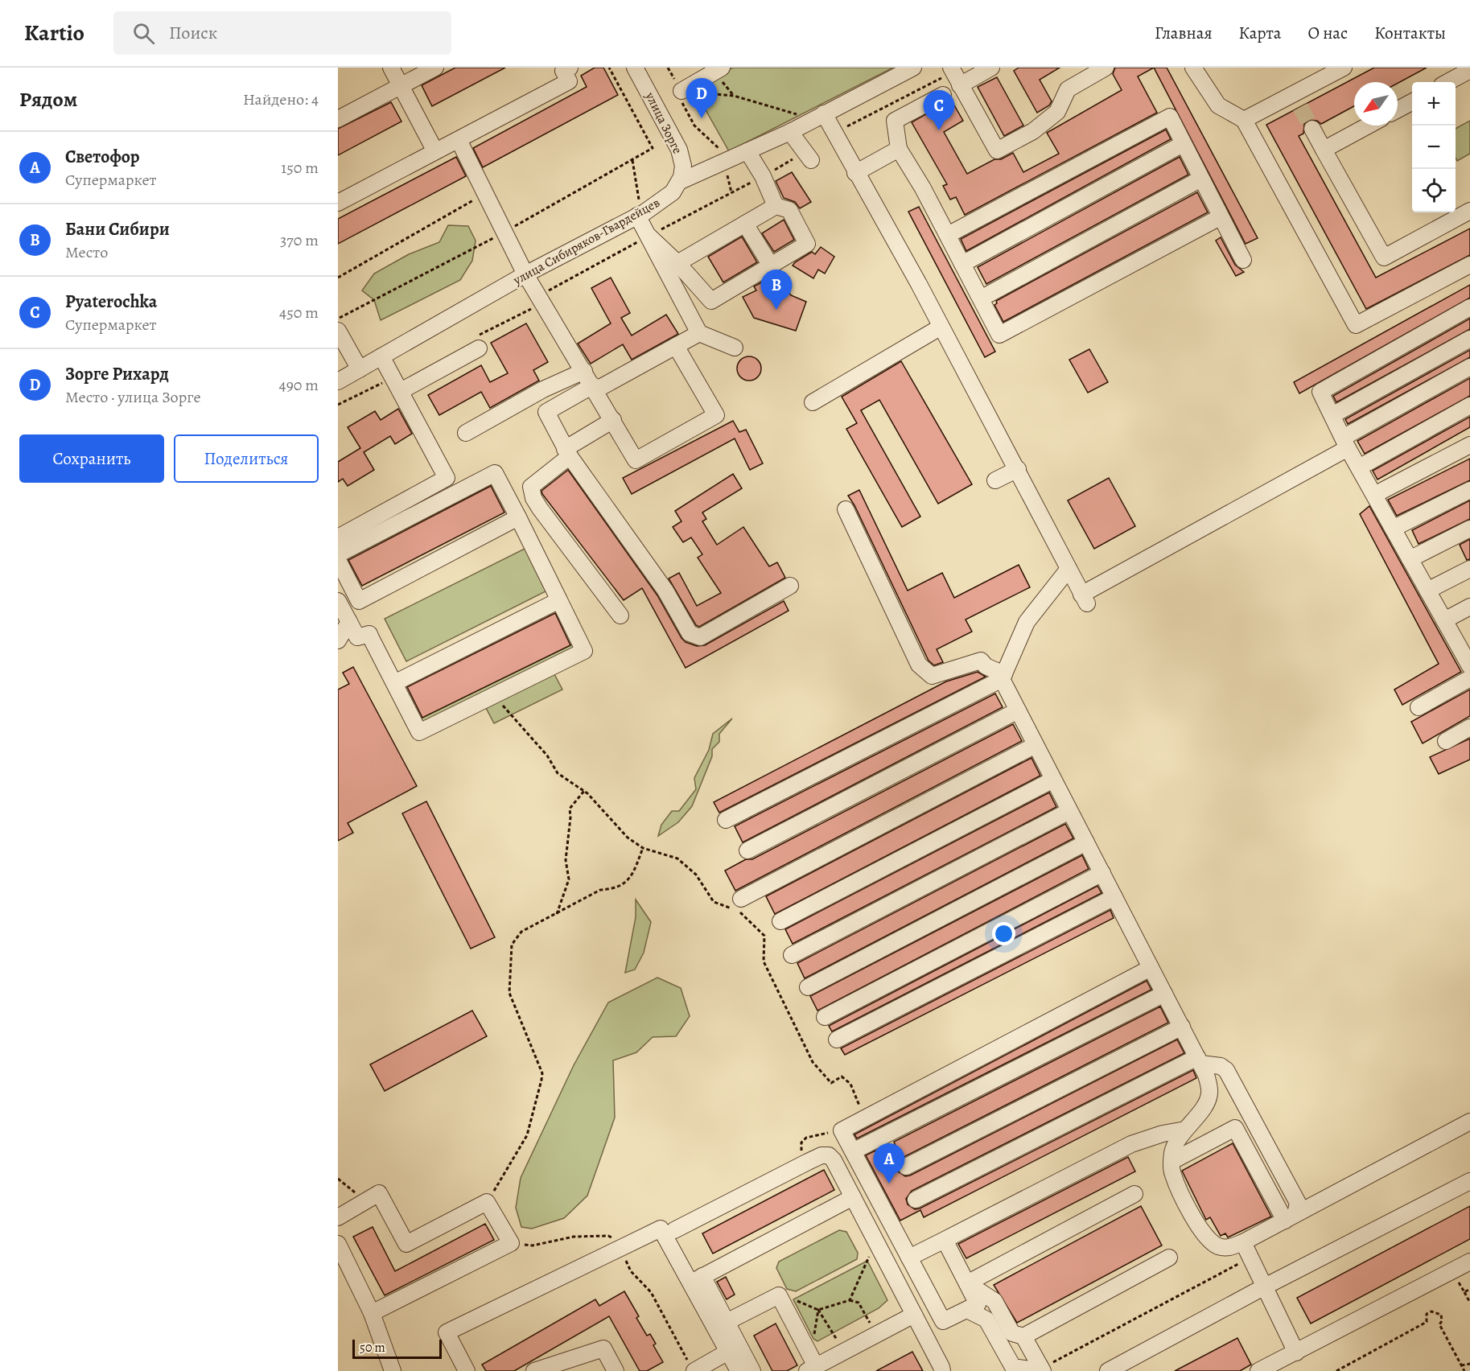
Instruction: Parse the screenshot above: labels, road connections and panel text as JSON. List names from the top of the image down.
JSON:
{
  "streets": {
    "street": ["улица Зорге", "улица Сибиряков-Гвардейцев"]
  },
  "crossings": [
    ["улица Зорге", "улица Сибиряков-Гвардейцев"]
  ],
  "scale_bar": "50 m",
  "north": "bottom left",
  "page": {
    "header": "Kartio",
    "search": "Поиск",
    "nav": [
      "Главная",
      "Карта",
      "О нас",
      "Контакты"
    ],
    "heading": ["Рядом", "Найдено: 4"],
    "pins": [
      "D",
      "C",
      "B",
      "A"
    ],
    "map_buttons": ["+", "−"],
    "list": [
      {
        "mark": "A",
        "name": "Светофор",
        "note": "Супермаркет",
        "value": "150 m"
      },
      {
        "mark": "B",
        "name": "Бани Сибири",
        "note": "Место",
        "value": "370 m"
      },
      {
        "mark": "C",
        "name": "Pyaterochka",
        "note": "Супермаркет",
        "value": "450 m"
      },
      {
        "mark": "D",
        "name": "Зорге Рихард",
        "note": "Место · улица Зорге",
        "value": "490 m"
      }
    ],
    "buttons": ["Сохранить", "Поделиться"],
    "scale": "50 m"
  }
}
